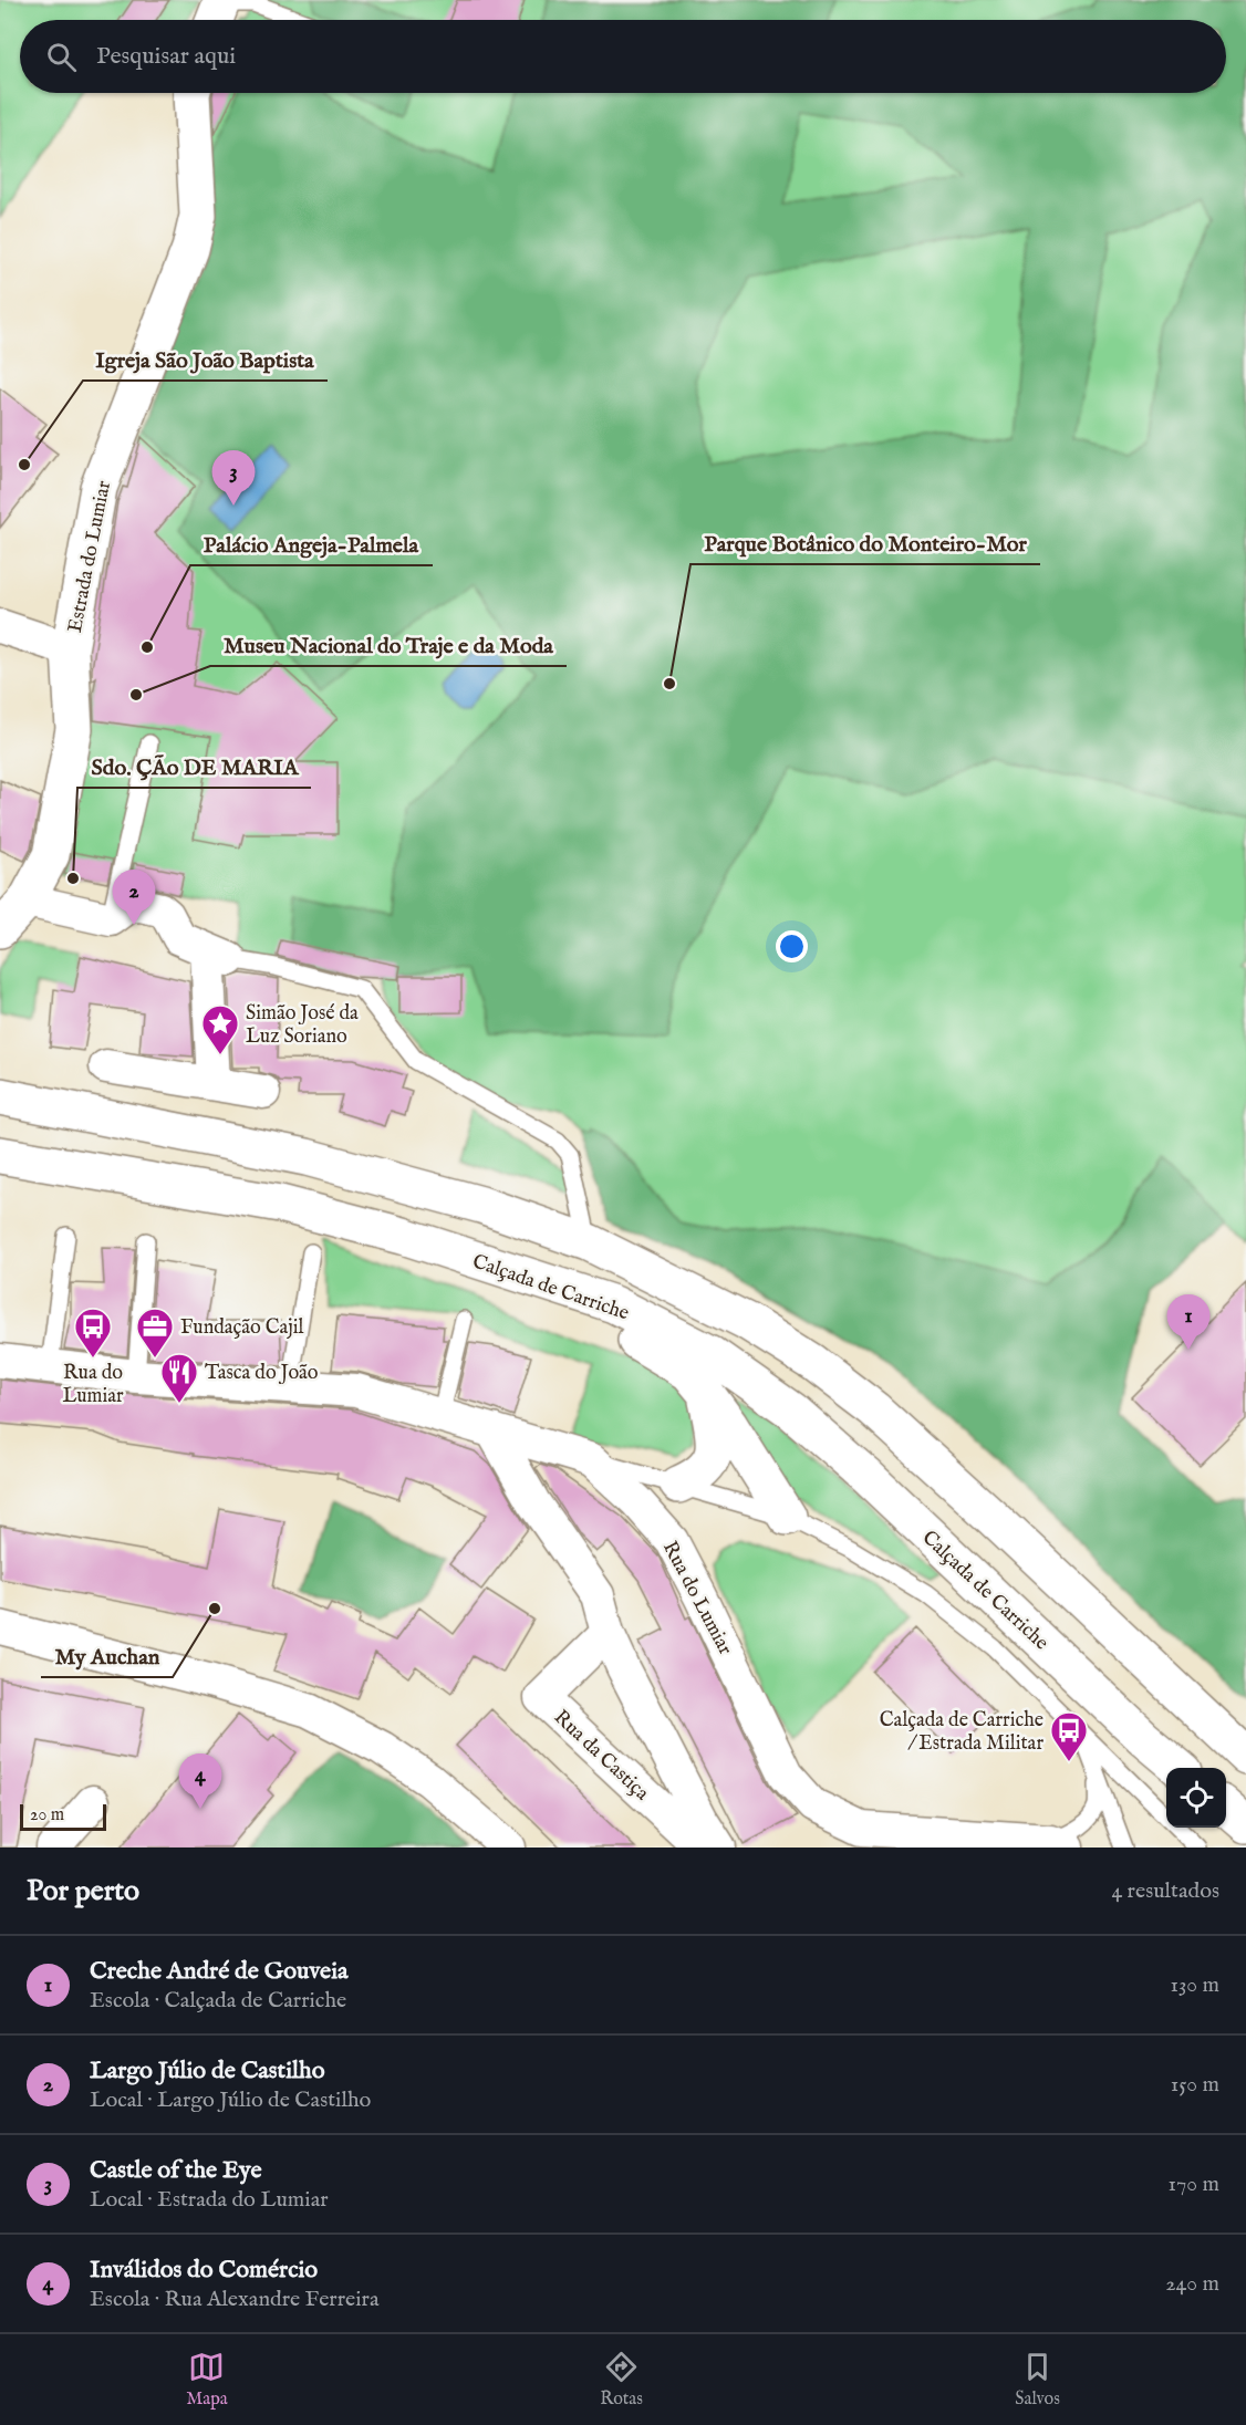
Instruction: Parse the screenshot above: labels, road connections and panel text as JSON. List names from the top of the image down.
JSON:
{
  "streets": {
    "main road": ["Estrada do Lumiar", "Calçada de Carriche"],
    "street": ["Rua do Lumiar", "Rua da Castiça"]
  },
  "crossings": [
    ["Rua do Lumiar", "Rua da Castiça"]
  ],
  "places": {
    "other": [
      "Igreja São João Baptista",
      "Palácio Angeja-Palmela",
      "Parque Botânico do Monteiro-Mor",
      "Museu Nacional do Traje e da Moda",
      "Sdo. ÇÃo DE MARIA",
      "My Auchan"
    ],
    "place": ["Simão José da Luz Soriano"],
    "bus stop": ["Rua do Lumiar", "Calçada de Carriche / Estrada Militar"],
    "office": ["Fundação Cajil"],
    "restaurant": ["Tasca do João"]
  },
  "scale_bar": "20 m",
  "page": {
    "search": "Pesquisar aqui",
    "pins": [
      "3",
      "2",
      "1",
      "4"
    ],
    "scale": "20 m",
    "heading": ["Por perto", "4 resultados"],
    "list": [
      {
        "mark": "1",
        "name": "Creche André de Gouveia",
        "note": "Escola · Calçada de Carriche",
        "value": "130 m"
      },
      {
        "mark": "2",
        "name": "Largo Júlio de Castilho",
        "note": "Local · Largo Júlio de Castilho",
        "value": "150 m"
      },
      {
        "mark": "3",
        "name": "Castle of the Eye",
        "note": "Local · Estrada do Lumiar",
        "value": "170 m"
      },
      {
        "mark": "4",
        "name": "Inválidos do Comércio",
        "note": "Escola · Rua Alexandre Ferreira",
        "value": "240 m"
      }
    ],
    "nav": ["Mapa", "Rotas", "Salvos"]
  }
}
